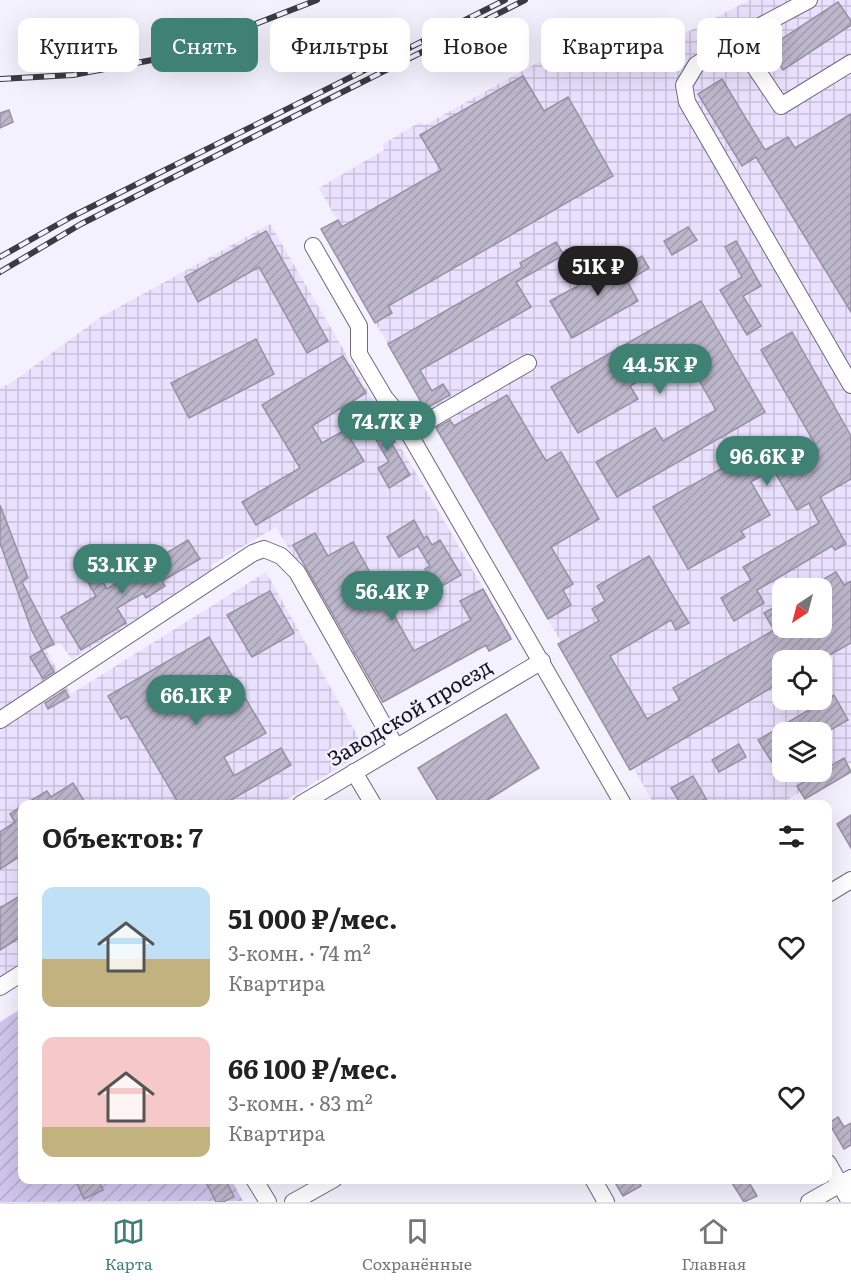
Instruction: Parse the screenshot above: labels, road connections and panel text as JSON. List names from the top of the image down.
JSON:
{
  "streets": {
    "street": ["Заводской проезд"]
  },
  "north": "bottom left",
  "page": {
    "chip": [
      "Купить",
      "Снять",
      "Фильтры",
      "Новое",
      "Квартира",
      "Дом"
    ],
    "price": [
      "51K ₽",
      "44.5K ₽",
      "74.7K ₽",
      "96.6K ₽",
      "53.1K ₽",
      "56.4K ₽",
      "66.1K ₽"
    ],
    "heading": "Объектов: 7",
    "list": [
      {
        "name": "51 000 ₽/мес.",
        "note": "3-комн. · 74 m² · Квартира"
      },
      {
        "name": "66 100 ₽/мес.",
        "note": "3-комн. · 83 m² · Квартира"
      }
    ],
    "tabs": ["Карта", "Сохранённые", "Главная"]
  }
}
